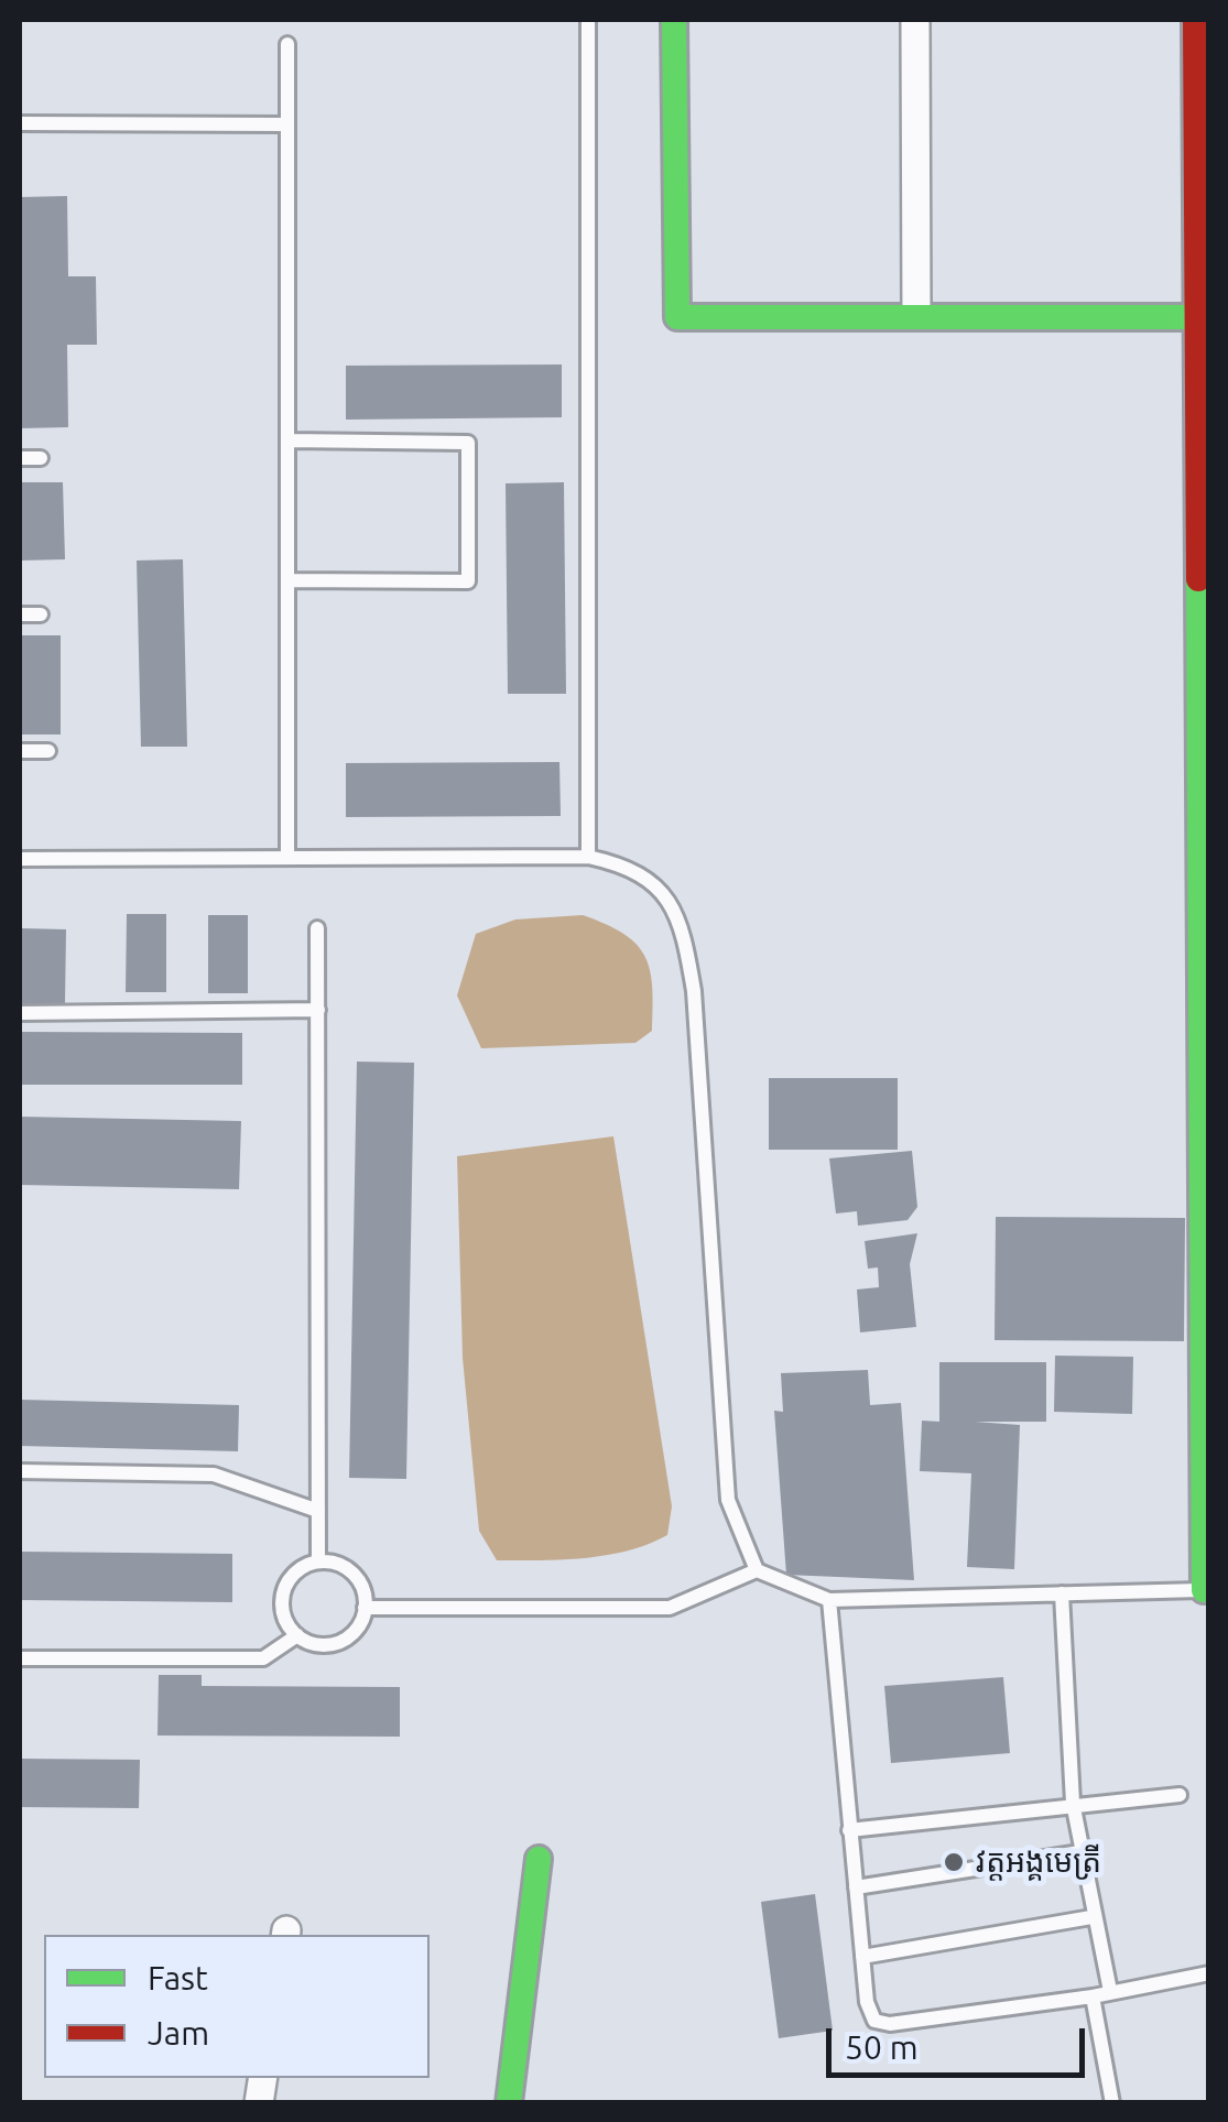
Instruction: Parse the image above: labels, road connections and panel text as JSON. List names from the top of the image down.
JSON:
{
  "places": ["វត្តអង្គមេត្រី"],
  "legend": ["Fast", "Jam"],
  "scale_bar": "50 m"
}
